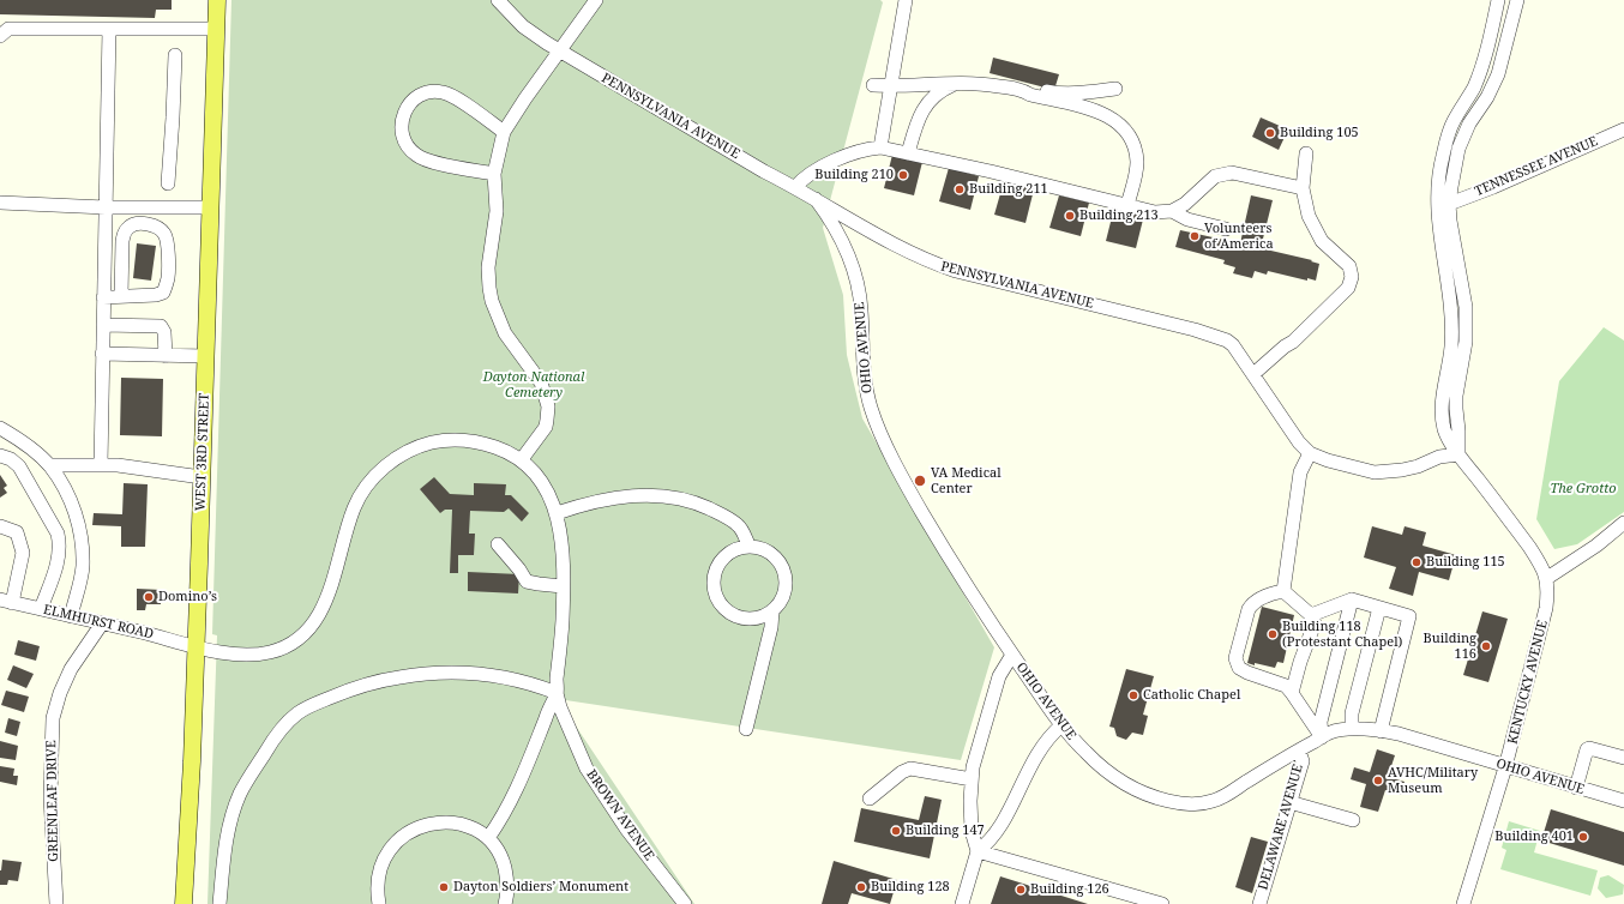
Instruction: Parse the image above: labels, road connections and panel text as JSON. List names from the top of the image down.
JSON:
{
  "streets": {
    "main road": ["WEST 3RD STREET"],
    "street": [
      "PENNSYLVANIA AVENUE",
      "TENNESSEE AVENUE",
      "OHIO AVENUE",
      "ELMHURST ROAD",
      "KENTUCKY AVENUE",
      "GREENLEAF DRIVE",
      "BROWN AVENUE",
      "DELAWARE AVENUE"
    ]
  },
  "crossings": [
    ["PENNSYLVANIA AVENUE", "OHIO AVENUE"],
    ["OHIO AVENUE", "KENTUCKY AVENUE"],
    ["OHIO AVENUE", "DELAWARE AVENUE"],
    ["WEST 3RD STREET", "ELMHURST ROAD"],
    ["ELMHURST ROAD", "GREENLEAF DRIVE"]
  ],
  "parks": ["Dayton National Cemetery", "The Grotto"],
  "places": [
    "Building 105",
    "Building 210",
    "Building 211",
    "Building 213",
    "Volunteers of America",
    "VA Medical Center",
    "Building 115",
    "Domino’s",
    "Building 118 (Protestant Chapel)",
    "Building 116",
    "Catholic Chapel",
    "AVHC/Military Museum",
    "Building 147",
    "Building 401",
    "Dayton Soldiers’ Monument",
    "Building 128",
    "Building 126"
  ]
}
